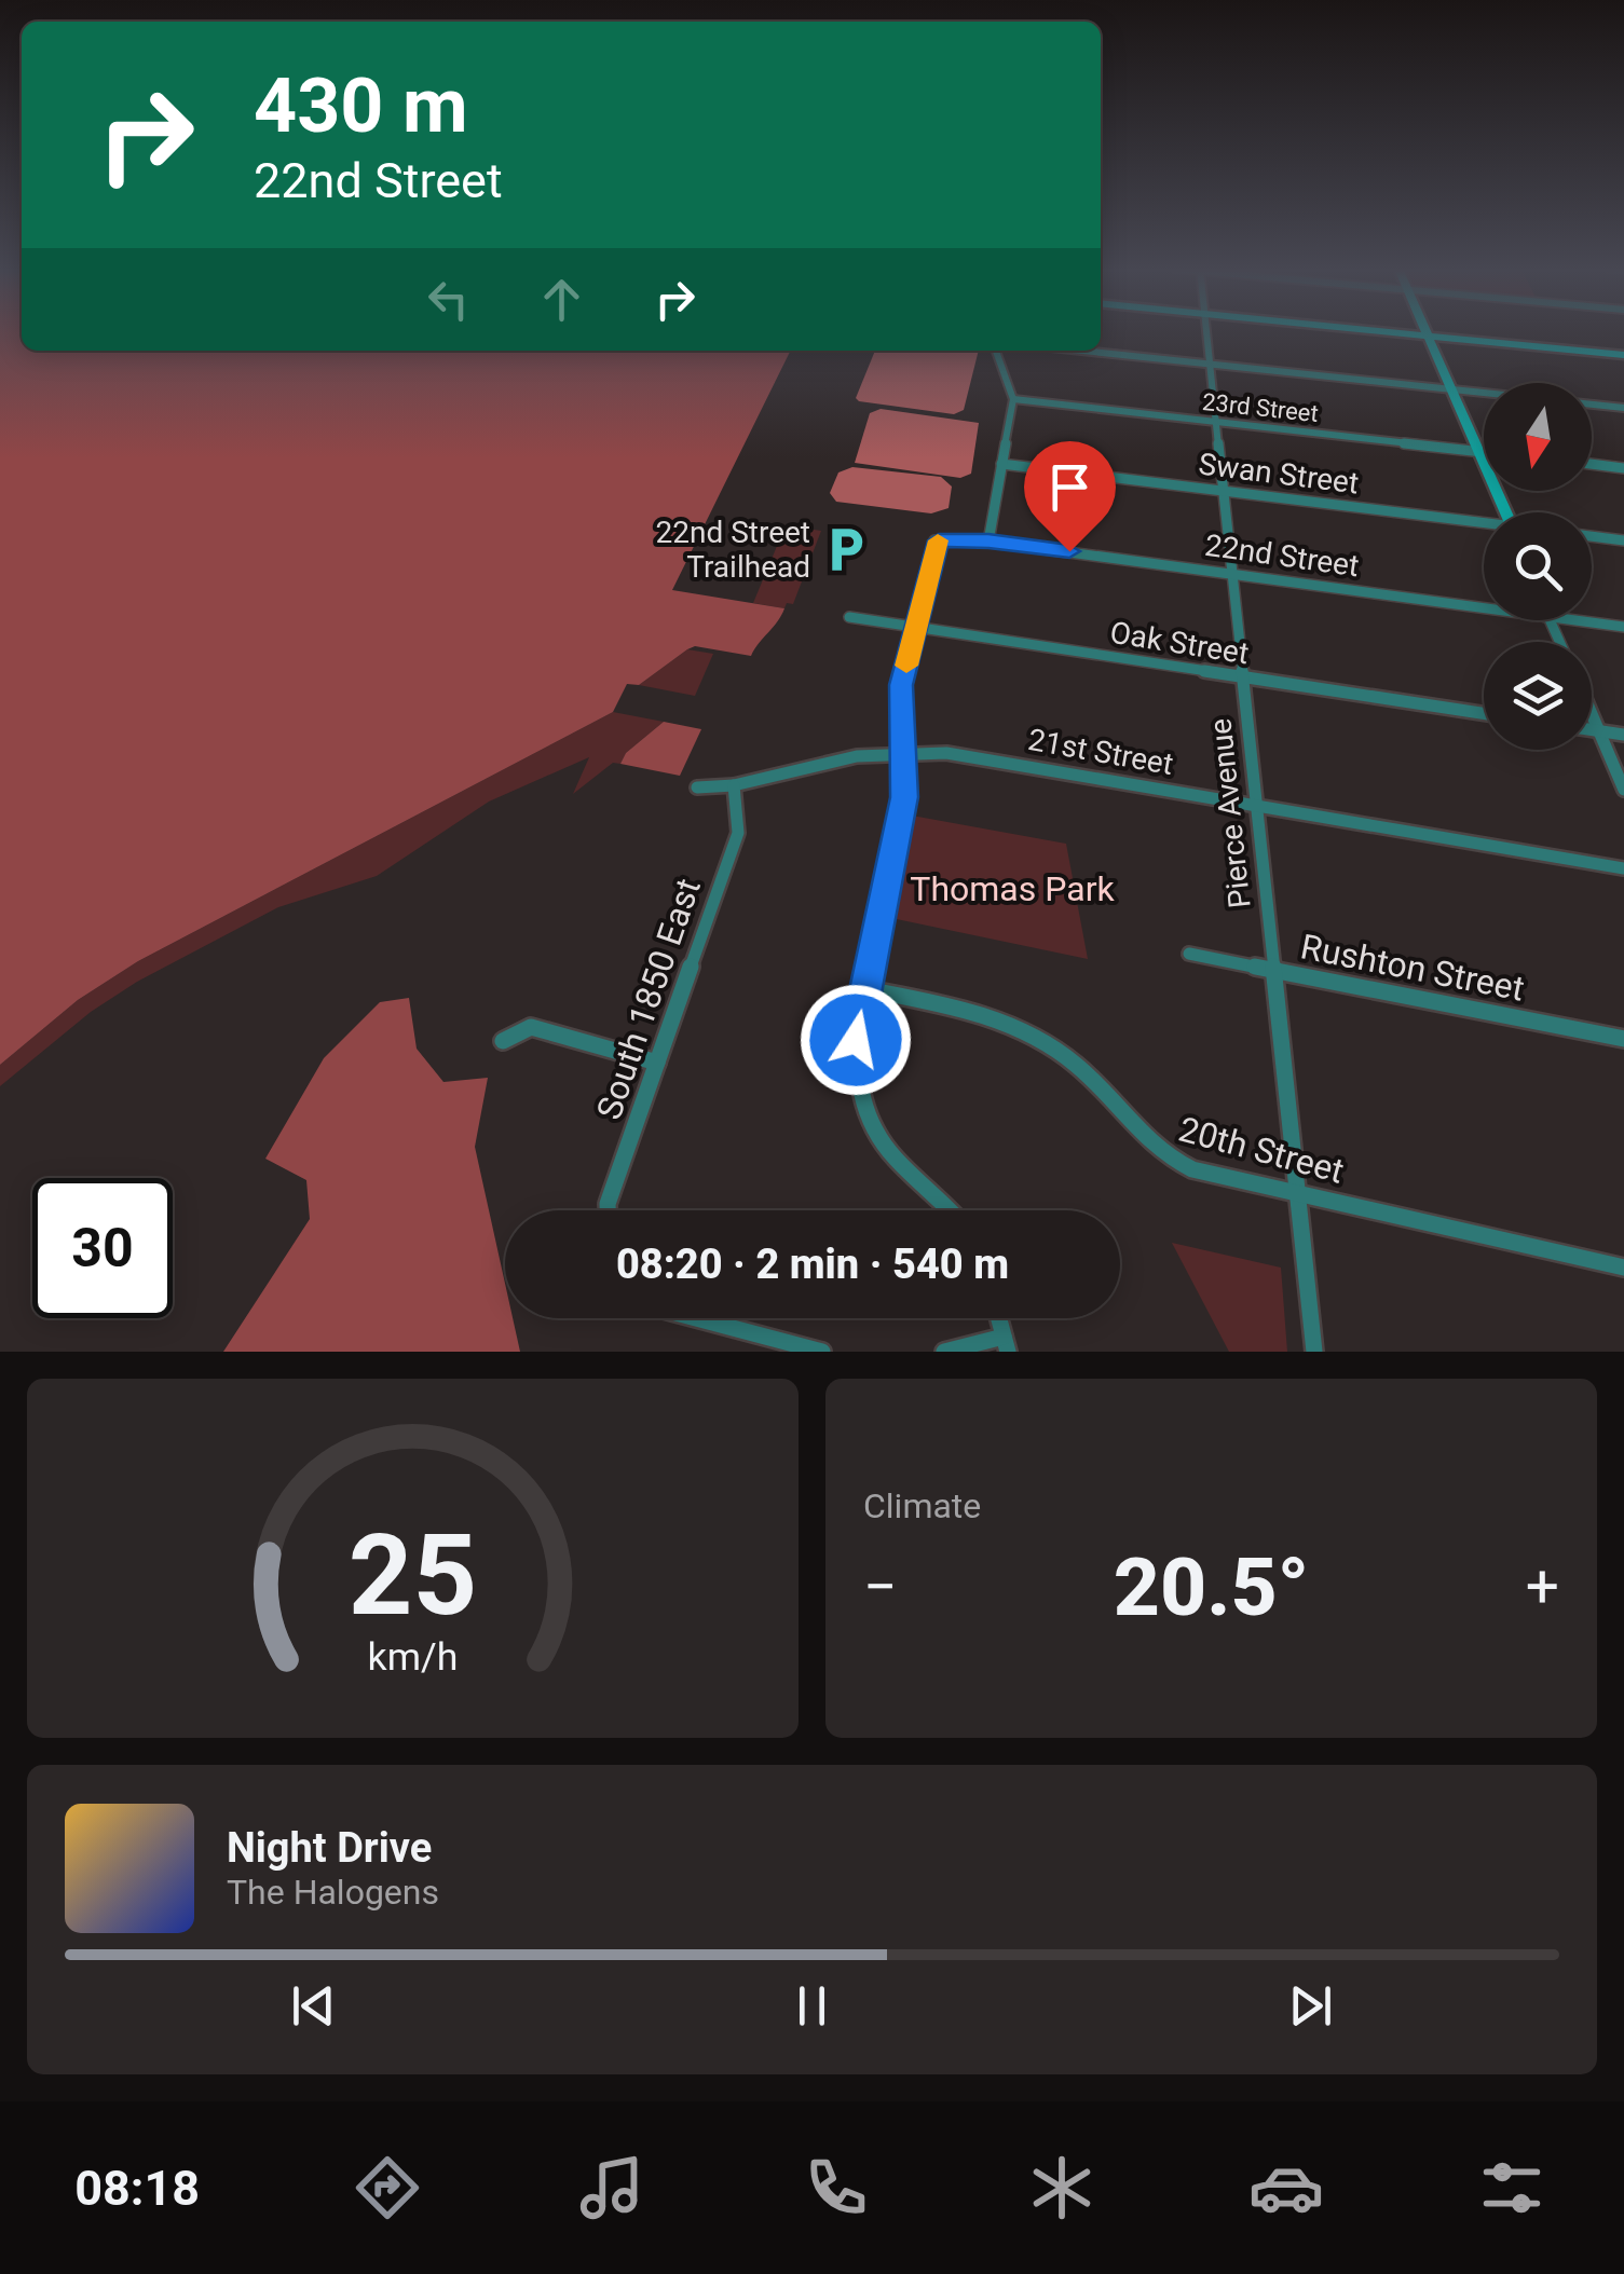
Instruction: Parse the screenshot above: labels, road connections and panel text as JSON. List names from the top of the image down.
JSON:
{
  "streets": {
    "street": [
      "23rd Street",
      "Swan Street",
      "22nd Street",
      "Oak Street",
      "21st Street",
      "Pierce Avenue",
      "Rushton Street",
      "South 1850 East",
      "20th Street"
    ]
  },
  "crossings": [
    ["23rd Street", "Pierce Avenue"],
    ["Swan Street", "Pierce Avenue"],
    ["22nd Street", "Oak Street"],
    ["22nd Street", "Pierce Avenue"],
    ["Oak Street", "Pierce Avenue"],
    ["21st Street", "Pierce Avenue"],
    ["21st Street", "South 1850 East"],
    ["Pierce Avenue", "Rushton Street"],
    ["Pierce Avenue", "20th Street"]
  ],
  "parks": ["Thomas Park"],
  "places": {
    "parking": ["22nd Street Trailhead"]
  },
  "north": "bottom",
  "page": {
    "turn": ["430 m", "22nd Street"],
    "limit": "30",
    "trip": "08:20 · 2 min · 540 m",
    "tile": "Climate",
    "heat": ["−", "20.5°", "+"],
    "song": ["Night Drive", "The Halogens"],
    "tabs": "08:18",
    "gauge": ["25", "km/h"]
  }
}
